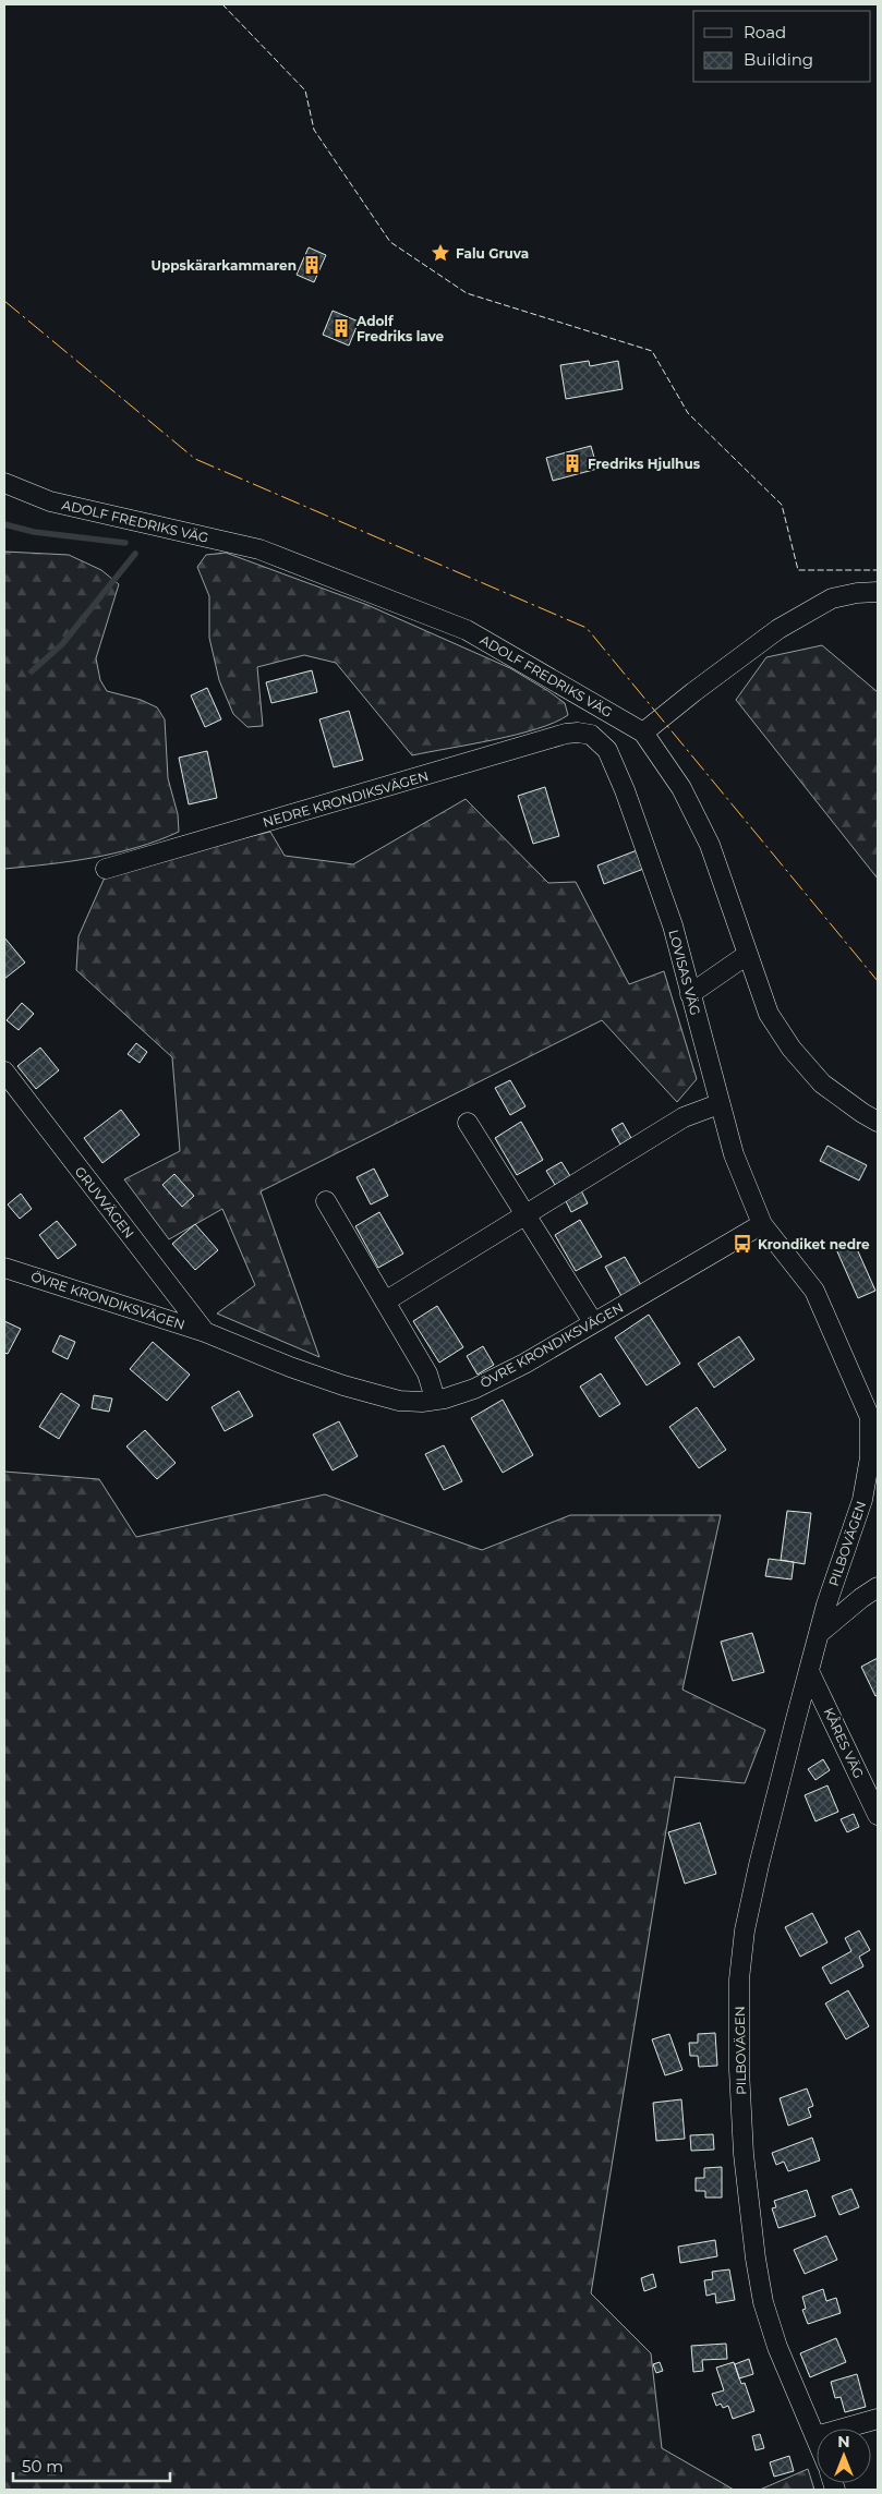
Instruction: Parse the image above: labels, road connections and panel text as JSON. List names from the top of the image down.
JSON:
{
  "streets": {
    "street": [
      "ADOLF FREDRIKS VÄG",
      "NEDRE KRONDIKSVÄGEN",
      "LOVISAS VÄG",
      "GRUVVÄGEN",
      "ÖVRE KRONDIKSVÄGEN",
      "PILBOVÄGEN",
      "KÅRES VÄG"
    ]
  },
  "crossings": [
    ["NEDRE KRONDIKSVÄGEN", "LOVISAS VÄG"],
    ["LOVISAS VÄG", "ÖVRE KRONDIKSVÄGEN"],
    ["GRUVVÄGEN", "ÖVRE KRONDIKSVÄGEN"],
    ["PILBOVÄGEN", "KÅRES VÄG"]
  ],
  "places": {
    "place": ["Falu Gruva"],
    "building": ["Uppskärarkammaren", "Adolf Fredriks lave", "Fredriks Hjulhus"],
    "bus stop": ["Krondiket nedre"]
  },
  "legend": ["Road", "Building"],
  "scale_bar": "50 m",
  "north": "top"
}
